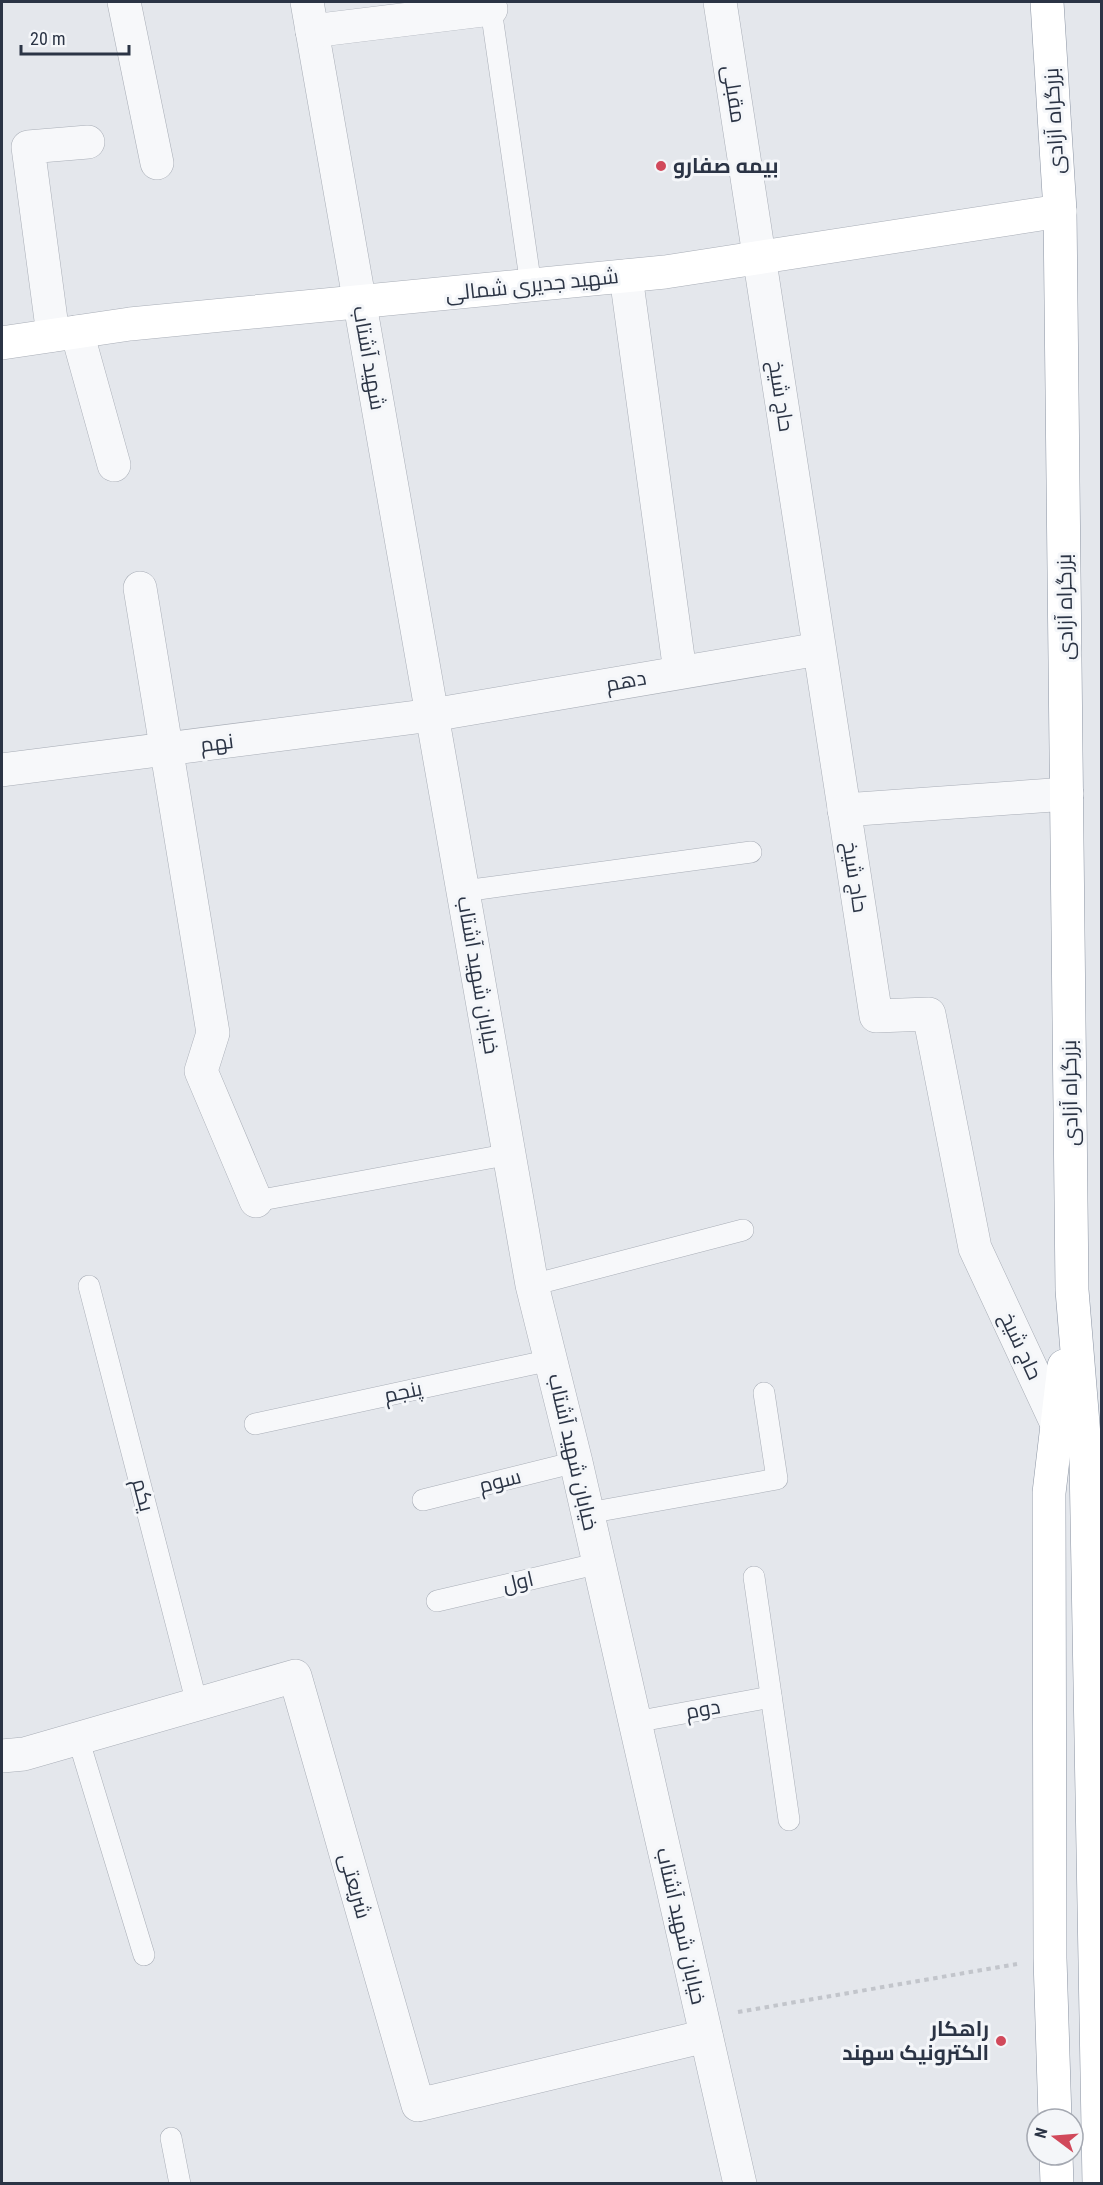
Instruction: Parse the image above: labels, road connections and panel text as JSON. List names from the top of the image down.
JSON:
{
  "streets": {
    "main road": ["بزرگراه آزادی", "شهید جدیری شمالی"],
    "street": [
      "مقبلی",
      "شهید آشتاب",
      "حاج شیخ",
      "دهم",
      "نهم",
      "خیابان شهید آشتاب",
      "شریعتی"
    ],
    "lane": [
      "پنجم",
      "سوم",
      "یکم",
      "اول",
      "دوم"
    ]
  },
  "crossings": [
    ["مقبلی", "شهید جدیری شمالی"],
    ["مقبلی", "حاج شیخ"],
    ["بزرگراه آزادی", "شهید جدیری شمالی"],
    ["شهید جدیری شمالی", "شهید آشتاب"],
    ["شهید جدیری شمالی", "حاج شیخ"],
    ["شهید آشتاب", "دهم"],
    ["شهید آشتاب", "نهم"],
    ["شهید آشتاب", "خیابان شهید آشتاب"],
    ["حاج شیخ", "دهم"],
    ["دهم", "نهم"],
    ["دهم", "خیابان شهید آشتاب"],
    ["نهم", "خیابان شهید آشتاب"],
    ["خیابان شهید آشتاب", "پنجم"],
    ["خیابان شهید آشتاب", "سوم"],
    ["خیابان شهید آشتاب", "اول"],
    ["خیابان شهید آشتاب", "دوم"],
    ["خیابان شهید آشتاب", "شریعتی"],
    ["یکم", "شریعتی"]
  ],
  "places": ["بیمه صفارو", "راهکار الکترونیک سهند"],
  "scale_bar": "20 m",
  "north": "left"
}
